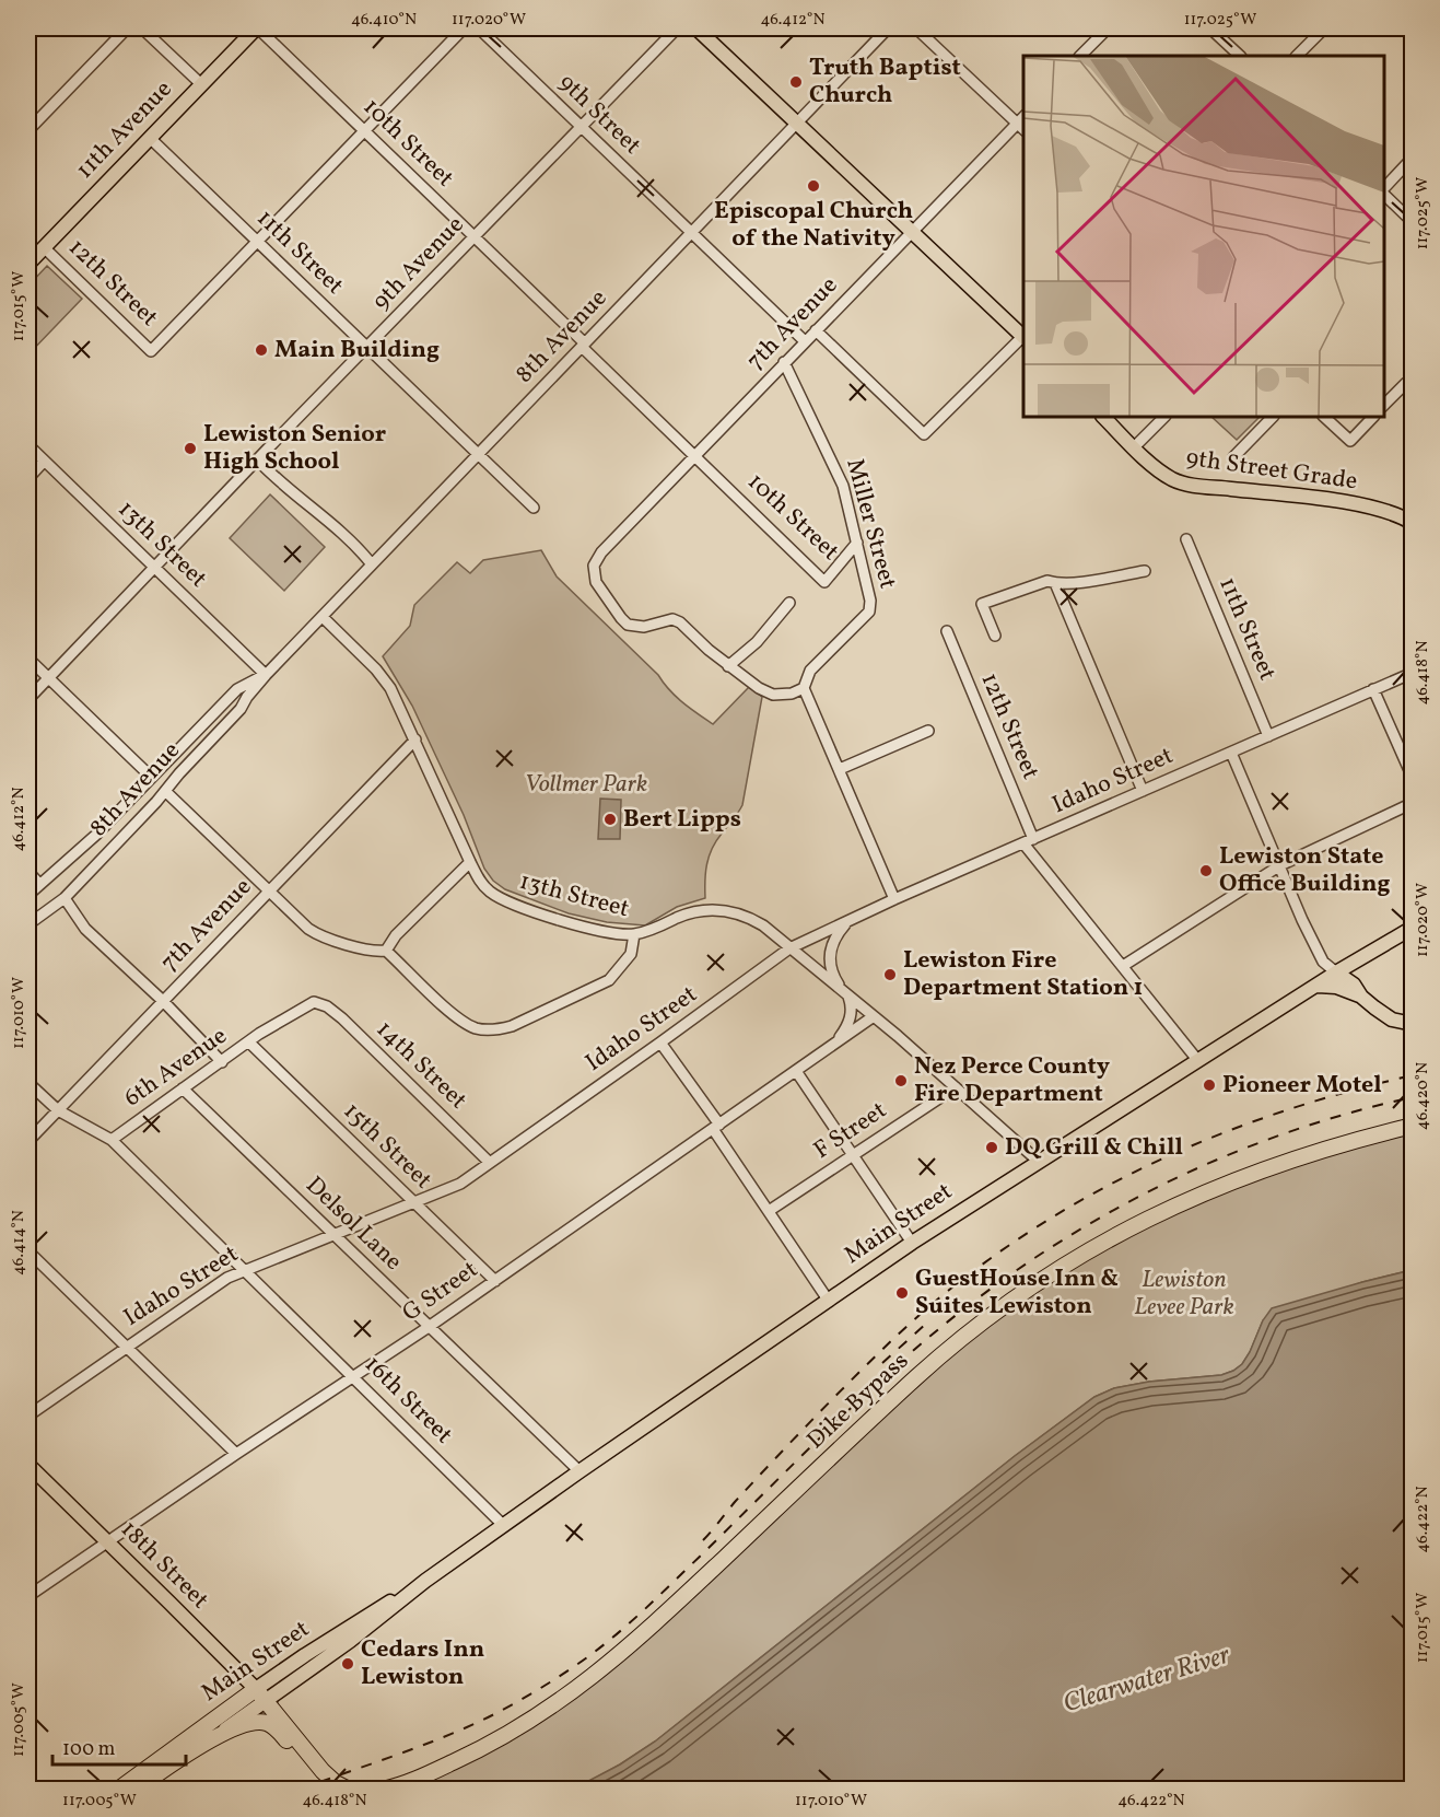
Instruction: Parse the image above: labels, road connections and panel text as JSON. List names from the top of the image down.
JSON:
{
  "streets": {
    "highway": ["Main Street", "Dike Bypass"],
    "main road": ["11th Avenue", "9th Street Grade", "18th Street"],
    "street": [
      "9th Street",
      "10th Street",
      "11th Street",
      "9th Avenue",
      "12th Street",
      "7th Avenue",
      "8th Avenue",
      "Miller Street",
      "13th Street",
      "Idaho Street",
      "14th Street",
      "6th Avenue",
      "F Street",
      "15th Street",
      "Delsol Lane",
      "G Street",
      "16th Street"
    ]
  },
  "crossings": [
    ["9th Street", "9th Avenue"],
    ["9th Street", "7th Avenue"],
    ["9th Street", "8th Avenue"],
    ["11th Avenue", "10th Street"],
    ["11th Avenue", "11th Street"],
    ["11th Avenue", "12th Street"],
    ["10th Street", "9th Avenue"],
    ["10th Street", "7th Avenue"],
    ["10th Street", "8th Avenue"],
    ["10th Street", "Miller Street"],
    ["11th Street", "9th Avenue"],
    ["11th Street", "12th Street"],
    ["11th Street", "8th Avenue"],
    ["11th Street", "Idaho Street"],
    ["9th Avenue", "13th Street"],
    ["12th Street", "Idaho Street"],
    ["12th Street", "Main Street"],
    ["7th Avenue", "Miller Street"],
    ["7th Avenue", "13th Street"],
    ["7th Avenue", "6th Avenue"],
    ["8th Avenue", "13th Street"],
    ["13th Street", "Idaho Street"],
    ["13th Street", "F Street"],
    ["13th Street", "Main Street"],
    ["13th Street", "G Street"],
    ["Idaho Street", "14th Street"],
    ["Idaho Street", "15th Street"],
    ["Idaho Street", "Delsol Lane"],
    ["Idaho Street", "16th Street"],
    ["14th Street", "6th Avenue"],
    ["6th Avenue", "15th Street"],
    ["6th Avenue", "Delsol Lane"],
    ["6th Avenue", "16th Street"],
    ["15th Street", "G Street"],
    ["Delsol Lane", "Main Street"],
    ["Delsol Lane", "G Street"],
    ["Main Street", "16th Street"],
    ["Main Street", "18th Street"],
    ["G Street", "16th Street"],
    ["G Street", "18th Street"]
  ],
  "water": ["Clearwater River"],
  "parks": ["Vollmer Park", "Lewiston Levee Park"],
  "places": [
    "Truth Baptist Church",
    "Episcopal Church of the Nativity",
    "Main Building",
    "Lewiston Senior High School",
    "Bert Lipps",
    "Lewiston State Office Building",
    "Lewiston Fire Department Station 1",
    "Nez Perce County Fire Department",
    "Pioneer Motel",
    "DQ Grill & Chill",
    "GuestHouse Inn & Suites Lewiston",
    "Cedars Inn Lewiston"
  ],
  "scale_bar": "100 m",
  "coordinates": [
    "46.410°N",
    "117.020°W",
    "46.412°N",
    "117.025°W",
    "117.015°W",
    "46.418°N",
    "117.010°W",
    "46.420°N",
    "46.414°N",
    "46.422°N",
    "117.005°W"
  ]
}
